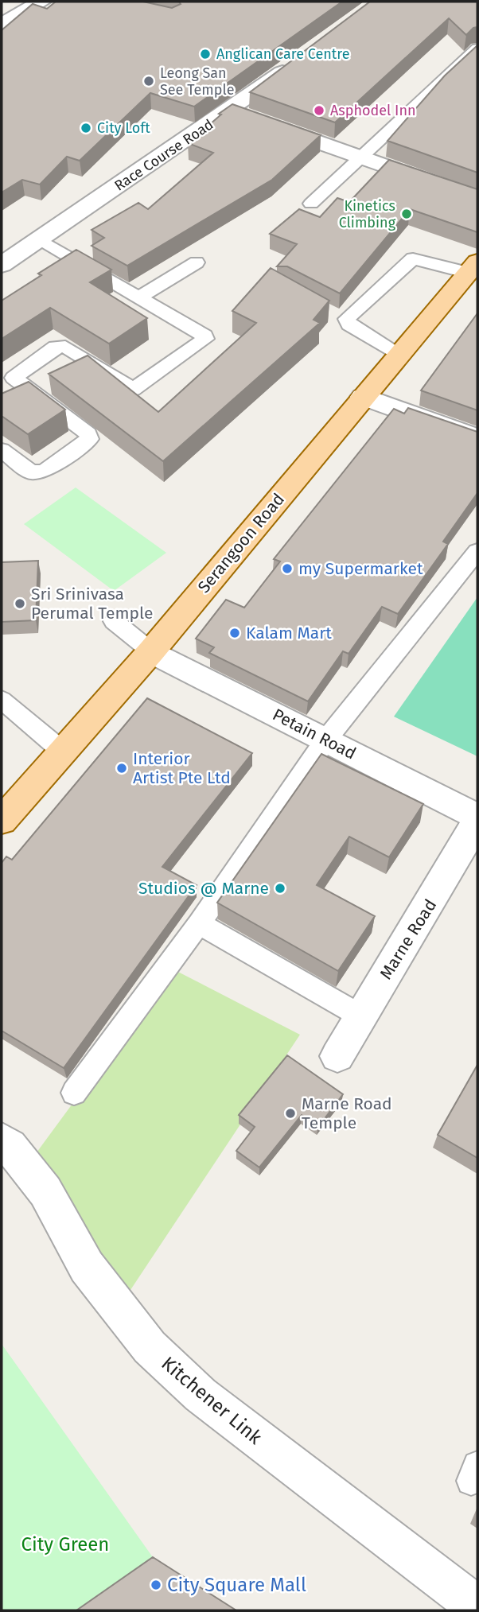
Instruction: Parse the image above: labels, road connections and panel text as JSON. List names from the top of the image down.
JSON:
{
  "streets": {
    "main road": ["Serangoon Road"],
    "street": [
      "Race Course Road",
      "Petain Road",
      "Marne Road",
      "Kitchener Link"
    ]
  },
  "crossings": [
    ["Serangoon Road", "Petain Road"]
  ],
  "parks": ["City Green"],
  "places": [
    "Anglican Care Centre",
    "Leong San See Temple",
    "Asphodel Inn",
    "City Loft",
    "Kinetics Climbing",
    "my Supermarket",
    "Sri Srinivasa Perumal Temple",
    "Kalam Mart",
    "Interior Artist Pte Ltd",
    "Studios @ Marne",
    "Marne Road Temple",
    "City Square Mall"
  ]
}
